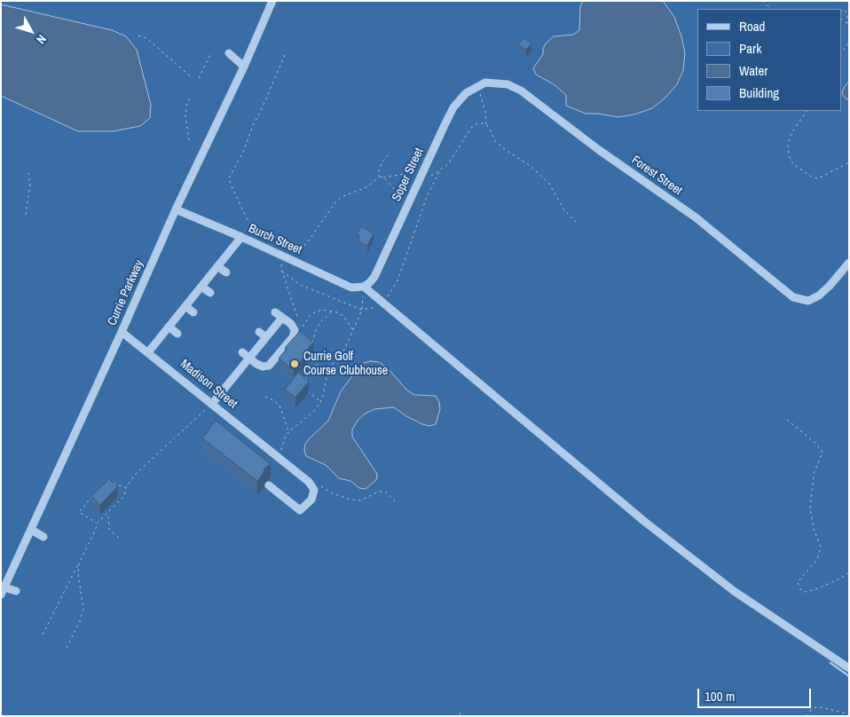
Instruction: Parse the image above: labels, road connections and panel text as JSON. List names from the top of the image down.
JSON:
{
  "streets": {
    "street": [
      "Soper Street",
      "Forest Street",
      "Burch Street",
      "Currie Parkway",
      "Madison Street"
    ]
  },
  "crossings": [
    ["Soper Street", "Forest Street"],
    ["Soper Street", "Burch Street"],
    ["Burch Street", "Currie Parkway"],
    ["Currie Parkway", "Madison Street"]
  ],
  "places": ["Currie Golf Course Clubhouse"],
  "legend": [
    "Road",
    "Park",
    "Water",
    "Building"
  ],
  "scale_bar": "100 m",
  "north": "bottom right"
}
